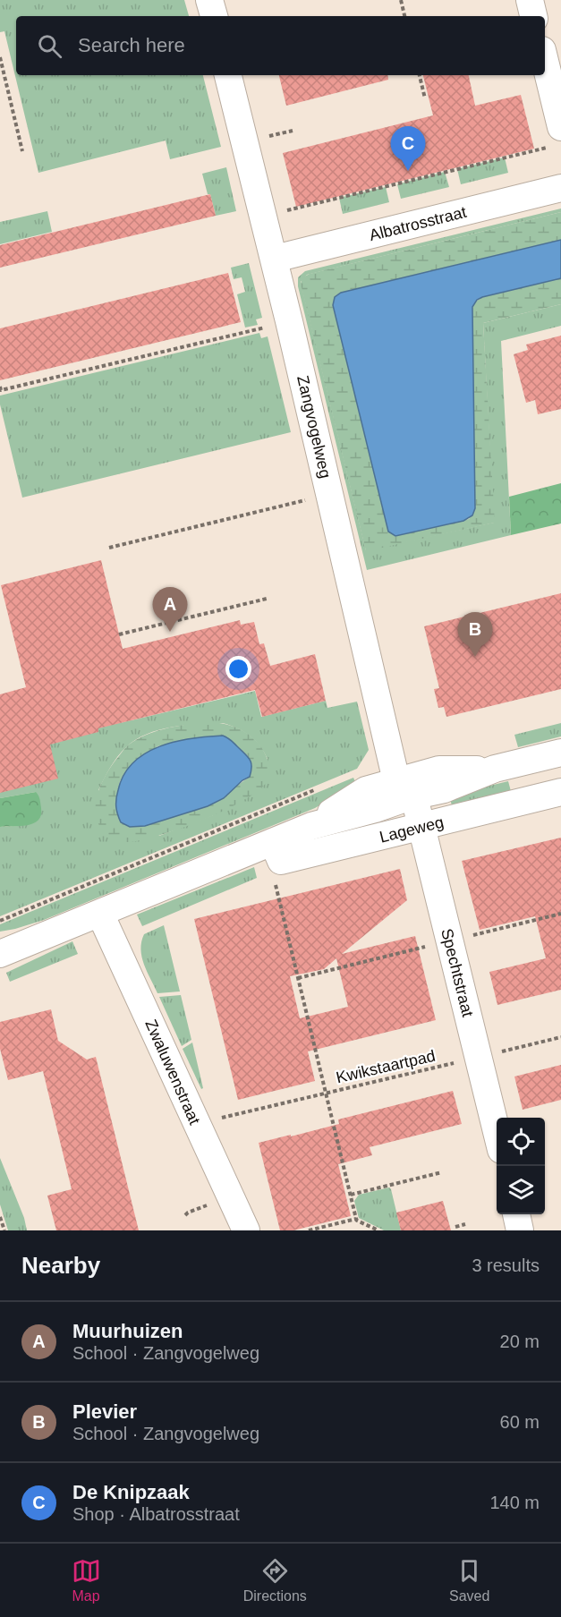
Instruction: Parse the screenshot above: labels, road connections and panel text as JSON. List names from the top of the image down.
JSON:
{
  "streets": {
    "street": [
      "Albatrosstraat",
      "Zangvogelweg",
      "Lageweg",
      "Spechtstraat",
      "Zwaluwenstraat"
    ],
    "path": ["Kwikstaartpad"]
  },
  "crossings": [
    ["Albatrosstraat", "Zangvogelweg"],
    ["Zangvogelweg", "Spechtstraat"],
    ["Lageweg", "Spechtstraat"],
    ["Spechtstraat", "Kwikstaartpad"]
  ],
  "page": {
    "search": "Search here",
    "pins": ["C", "A", "B"],
    "heading": ["Nearby", "3 results"],
    "list": [
      {
        "mark": "A",
        "name": "Muurhuizen",
        "note": "School · Zangvogelweg",
        "value": "20 m"
      },
      {
        "mark": "B",
        "name": "Plevier",
        "note": "School · Zangvogelweg",
        "value": "60 m"
      },
      {
        "mark": "C",
        "name": "De Knipzaak",
        "note": "Shop · Albatrosstraat",
        "value": "140 m"
      }
    ],
    "nav": ["Map", "Directions", "Saved"]
  }
}
